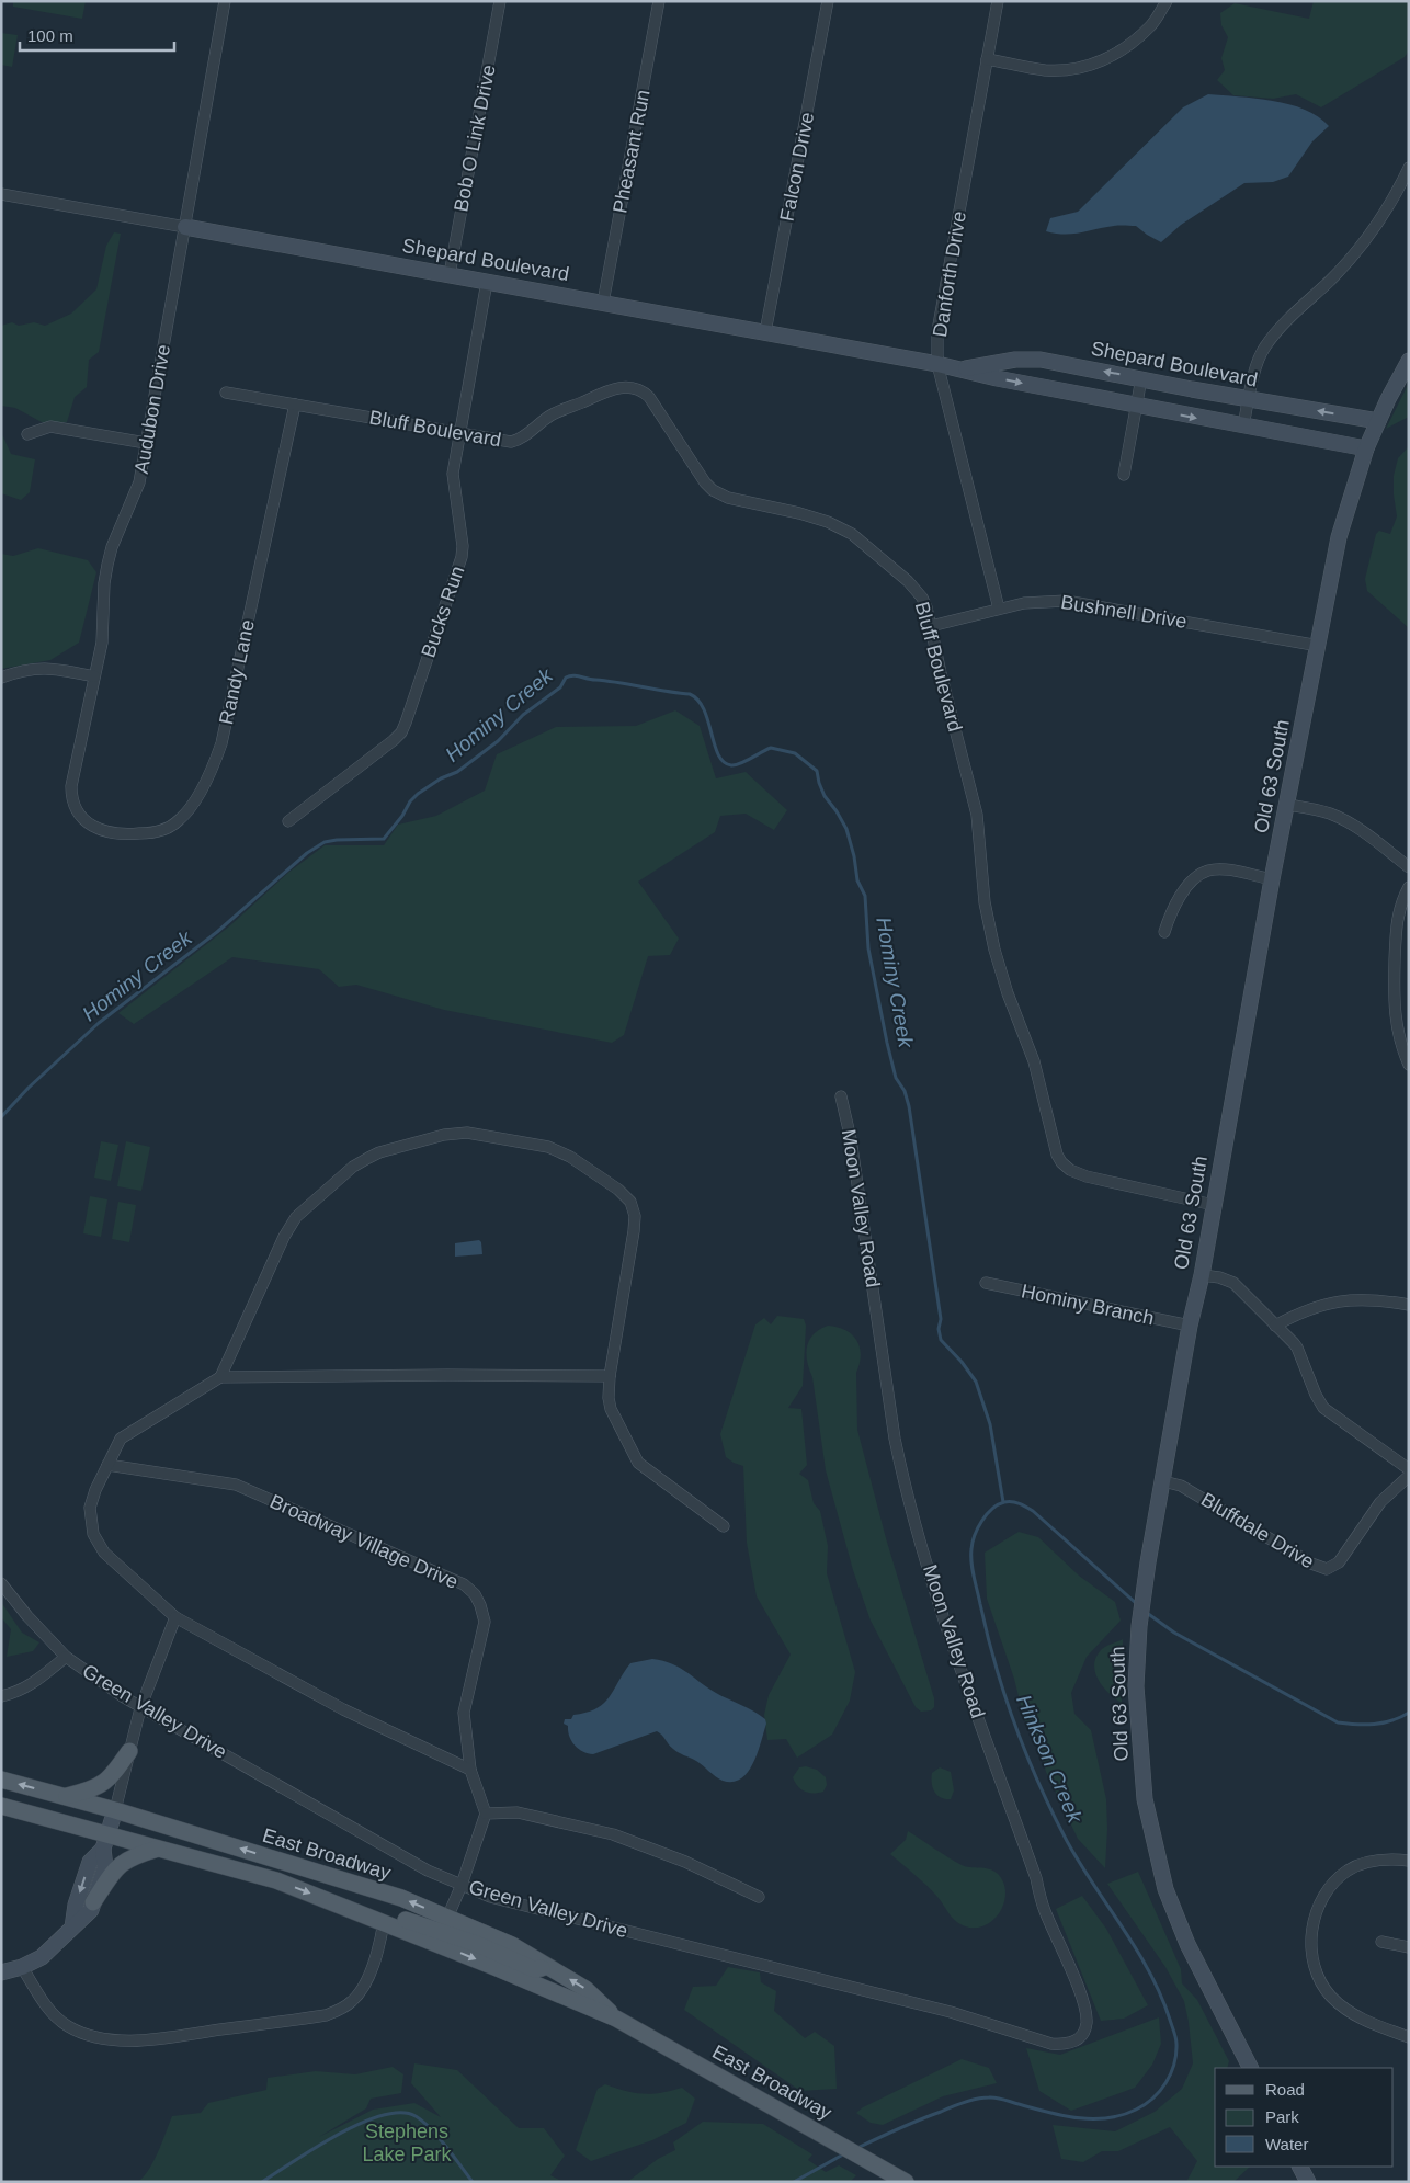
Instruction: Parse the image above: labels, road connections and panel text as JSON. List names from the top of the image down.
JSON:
{
  "streets": {
    "main road": ["East Broadway"],
    "street": [
      "Bob O Link Drive",
      "Pheasant Run",
      "Falcon Drive",
      "Shepard Boulevard",
      "Danforth Drive",
      "Audubon Drive",
      "Bluff Boulevard",
      "Bucks Run",
      "Bushnell Drive",
      "Randy Lane",
      "Old 63 South",
      "Moon Valley Road",
      "Hominy Branch",
      "Bluffdale Drive",
      "Broadway Village Drive",
      "Green Valley Drive"
    ]
  },
  "crossings": [
    ["Bob O Link Drive", "Shepard Boulevard"],
    ["Pheasant Run", "Shepard Boulevard"],
    ["Falcon Drive", "Shepard Boulevard"],
    ["Shepard Boulevard", "Danforth Drive"],
    ["Shepard Boulevard", "Audubon Drive"],
    ["Shepard Boulevard", "Bucks Run"],
    ["Shepard Boulevard", "Old 63 South"],
    ["Danforth Drive", "Bushnell Drive"],
    ["Audubon Drive", "Randy Lane"],
    ["Bluff Boulevard", "Bucks Run"],
    ["Bluff Boulevard", "Bushnell Drive"],
    ["Bluff Boulevard", "Randy Lane"],
    ["Bluff Boulevard", "Old 63 South"],
    ["Bushnell Drive", "Old 63 South"],
    ["Old 63 South", "Hominy Branch"],
    ["Old 63 South", "Bluffdale Drive"],
    ["Moon Valley Road", "Green Valley Drive"]
  ],
  "water": ["Hominy Creek", "Hinkson Creek"],
  "parks": ["Stephens Lake Park"],
  "legend": ["Road", "Park", "Water"],
  "scale_bar": "100 m"
}
